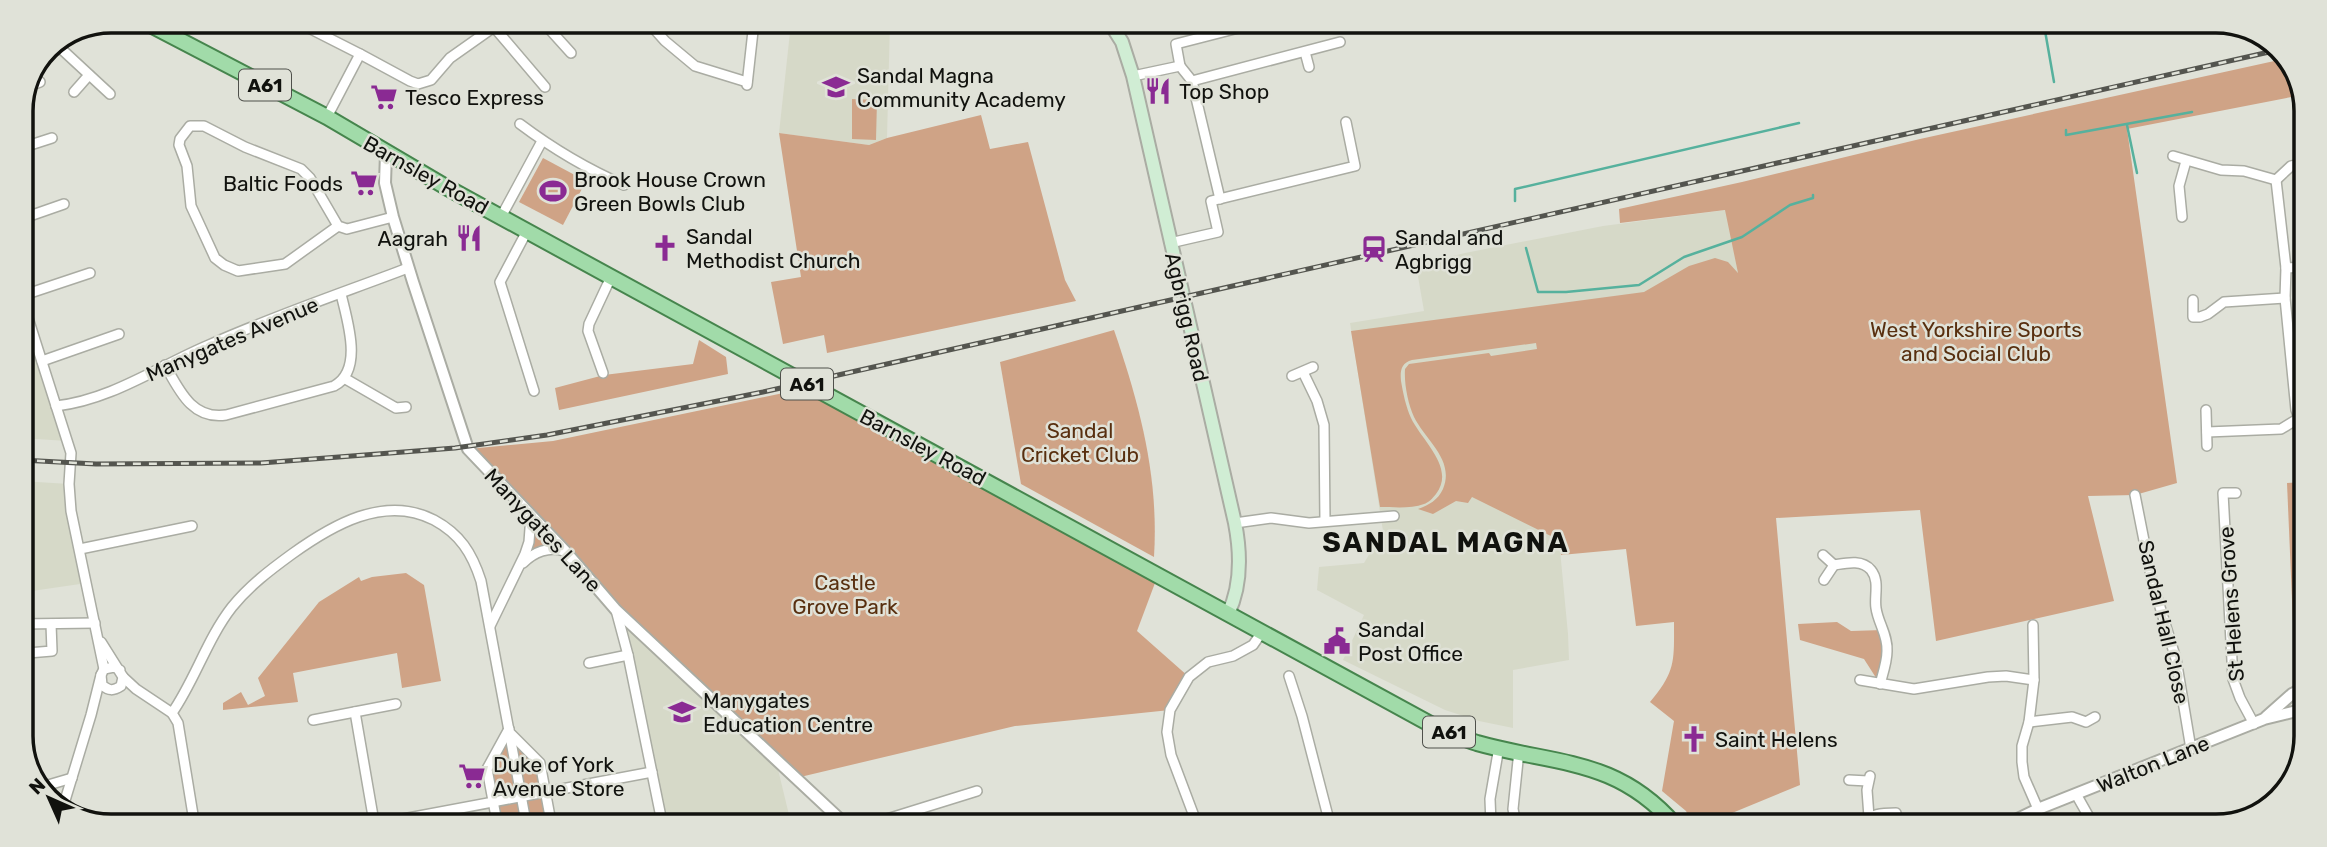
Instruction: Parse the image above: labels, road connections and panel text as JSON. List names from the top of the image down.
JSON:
{
  "streets": {
    "main road": ["A61", "Barnsley Road", "Agbrigg Road"],
    "street": [
      "Manygates Avenue",
      "Manygates Lane",
      "St Helens Grove",
      "Sandal Hall Close",
      "Walton Lane"
    ]
  },
  "crossings": [
    ["Barnsley Road", "Agbrigg Road"],
    ["Barnsley Road", "Manygates Lane"],
    ["Manygates Avenue", "Manygates Lane"],
    ["St Helens Grove", "Walton Lane"],
    ["Sandal Hall Close", "Walton Lane"]
  ],
  "districts": ["SANDAL MAGNA"],
  "parks": ["West Yorkshire Sports and Social Club", "Sandal Cricket Club", "Castle Grove Park"],
  "places": {
    "school or university": ["Sandal Magna Community Academy", "Manygates Education Centre"],
    "restaurant": ["Top Shop", "Aagrah"],
    "supermarket": ["Tesco Express", "Baltic Foods", "Duke of York Avenue Store"],
    "sports": ["Brook House Crown Green Bowls Club"],
    "church": ["Sandal Methodist Church", "Saint Helens"],
    "station": ["Sandal and Agbrigg"],
    "public building": ["Sandal Post Office"]
  },
  "north": "top left"
}
